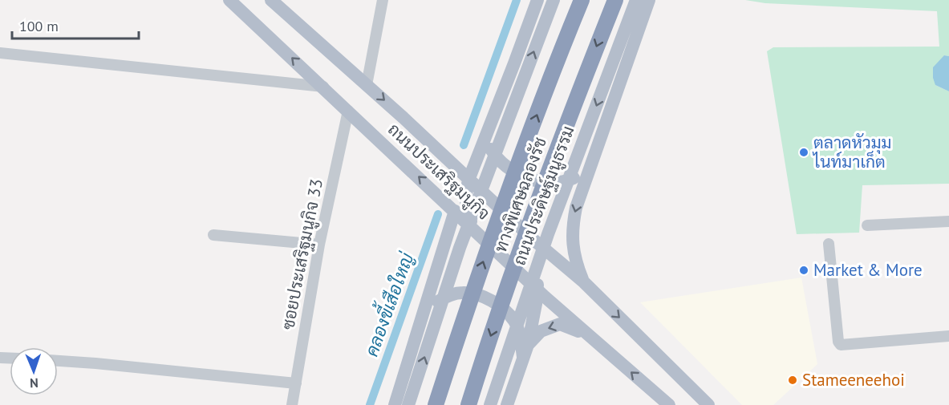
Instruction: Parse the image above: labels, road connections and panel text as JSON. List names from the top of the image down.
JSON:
{
  "streets": {
    "highway": ["ทางพิเศษฉลองรัช"],
    "main road": ["ถนนประเสริฐมนูกิจ", "ถนนประดิษฐ์มนูธรรม"],
    "street": ["ซอยประเสริฐมนูกิจ 33"]
  },
  "crossings": [
    ["ถนนประเสริฐมนูกิจ", "ซอยประเสริฐมนูกิจ 33"]
  ],
  "water": ["คลองขี้เสือใหญ่"],
  "places": ["ตลาดหัวมุม ไนท์มาเก็ต", "Market & More", "Stameeneehoi"],
  "scale_bar": "100 m",
  "north": "bottom"
}
